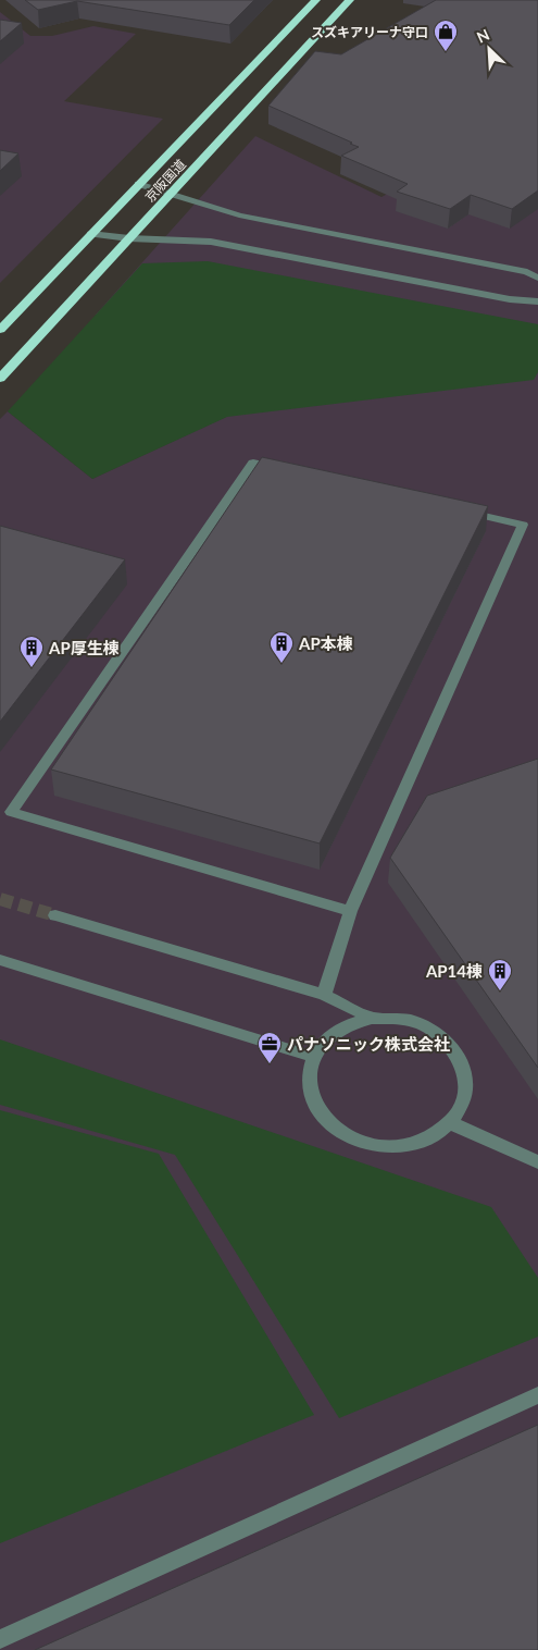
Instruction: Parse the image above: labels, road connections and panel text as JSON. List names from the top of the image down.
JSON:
{
  "streets": {
    "highway": ["京阪国道"]
  },
  "places": {
    "shop": ["スズキアリーナ守口"],
    "building": ["AP本棟", "AP厚生棟", "AP14棟"],
    "office": ["パナソニック株式会社"]
  },
  "north": "top left"
}
